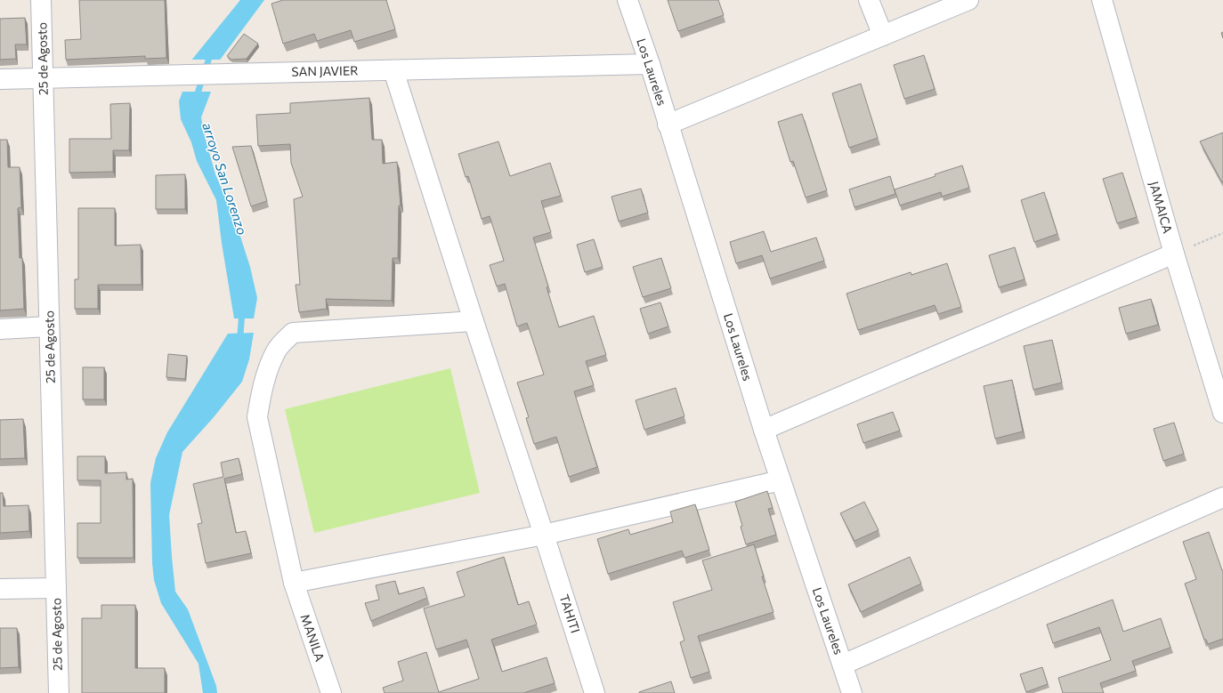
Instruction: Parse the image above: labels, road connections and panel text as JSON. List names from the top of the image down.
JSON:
{
  "streets": {
    "street": [
      "25 de Agosto",
      "SAN JAVIER",
      "Los Laureles",
      "JAMAICA",
      "TAHITI",
      "MANILA"
    ]
  },
  "crossings": [
    ["25 de Agosto", "SAN JAVIER"],
    ["SAN JAVIER", "Los Laureles"],
    ["SAN JAVIER", "TAHITI"],
    ["TAHITI", "MANILA"]
  ],
  "water": ["arroyo San Lorenzo"]
}
